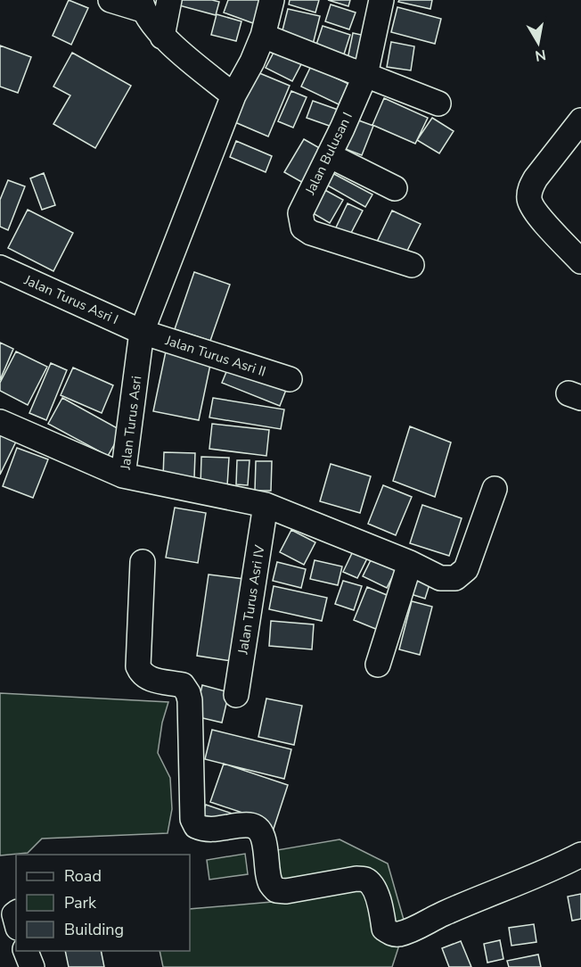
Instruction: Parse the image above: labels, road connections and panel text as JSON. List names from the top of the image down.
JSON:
{
  "streets": {
    "street": [
      "Jalan Bulusan I",
      "Jalan Turus Asri I",
      "Jalan Turus Asri II",
      "Jalan Turus Asri",
      "Jalan Turus Asri IV"
    ]
  },
  "crossings": [
    ["Jalan Turus Asri I", "Jalan Turus Asri II"],
    ["Jalan Turus Asri I", "Jalan Turus Asri"],
    ["Jalan Turus Asri II", "Jalan Turus Asri"],
    ["Jalan Turus Asri", "Jalan Turus Asri IV"]
  ],
  "legend": ["Road", "Park", "Building"],
  "north": "bottom"
}
